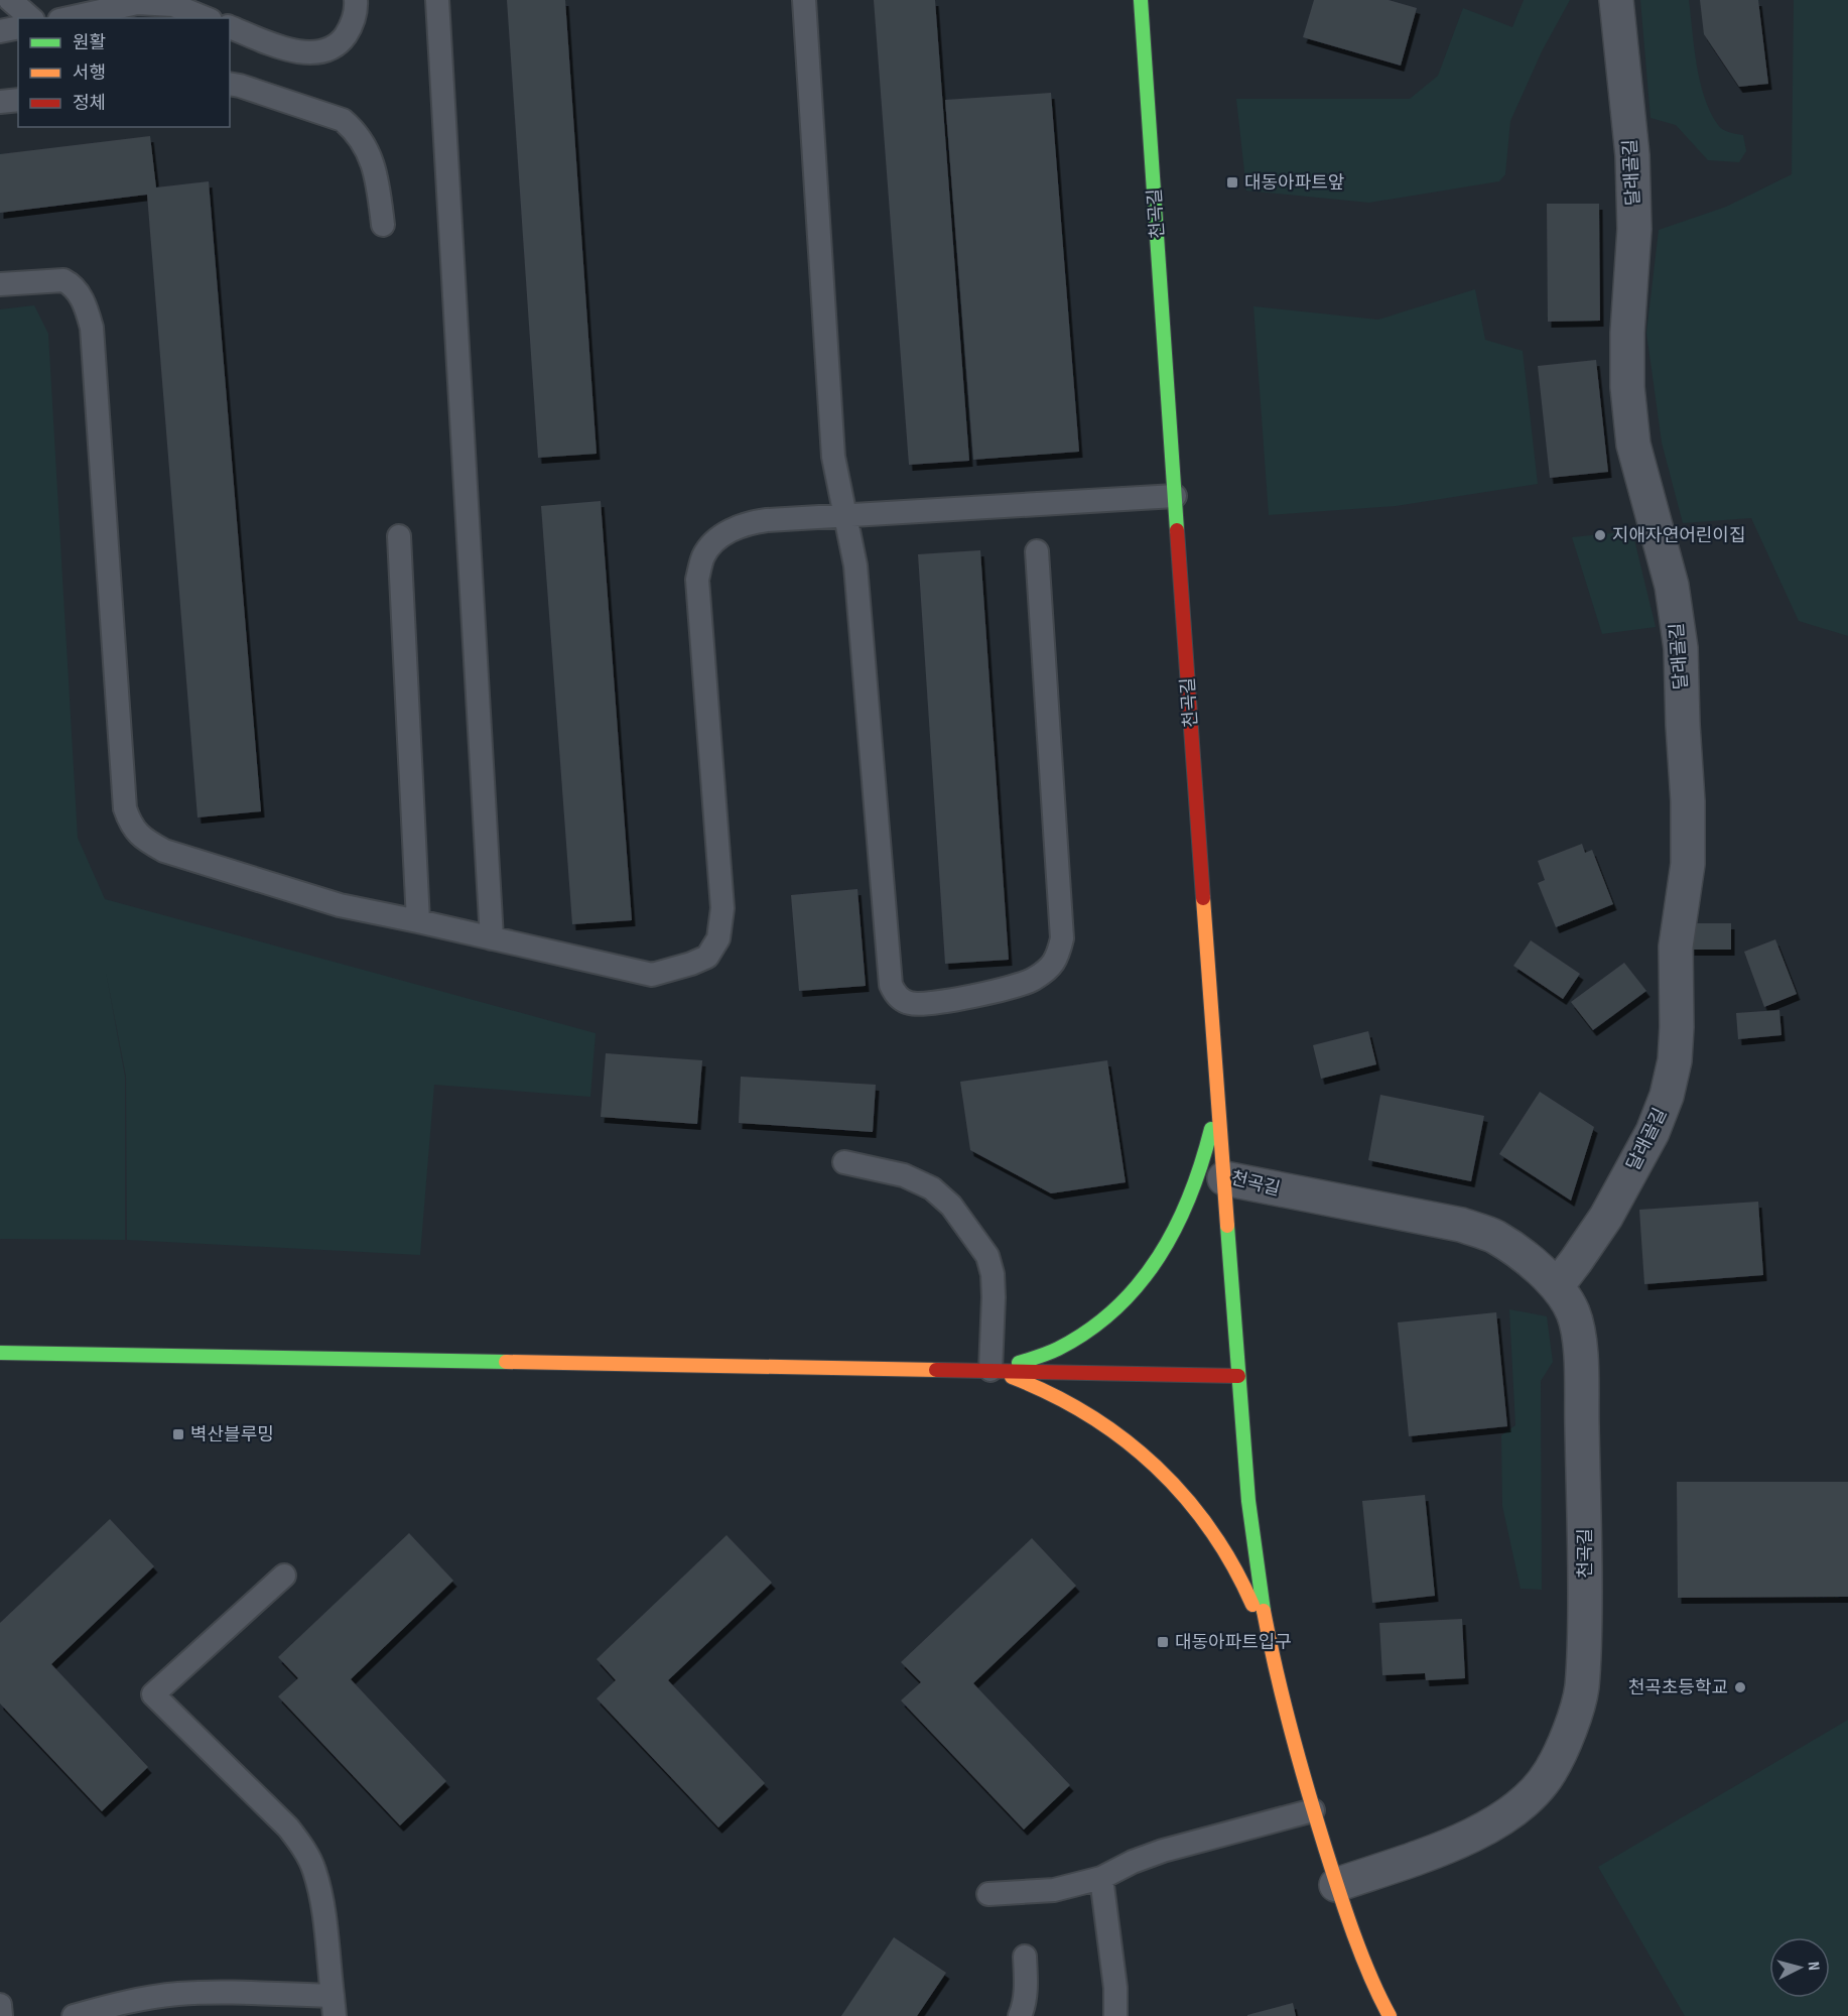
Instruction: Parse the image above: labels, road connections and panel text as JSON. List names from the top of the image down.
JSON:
{
  "streets": {
    "street": ["달래골길", "천곡길"]
  },
  "crossings": [
    ["달래골길", "천곡길"]
  ],
  "places": {
    "transit": ["대동아파트앞", "벽산블루밍", "대동아파트입구"],
    "other": ["지애자연어린이집", "천곡초등학교"]
  },
  "legend": ["원활", "서행", "정체"],
  "north": "right"
}
